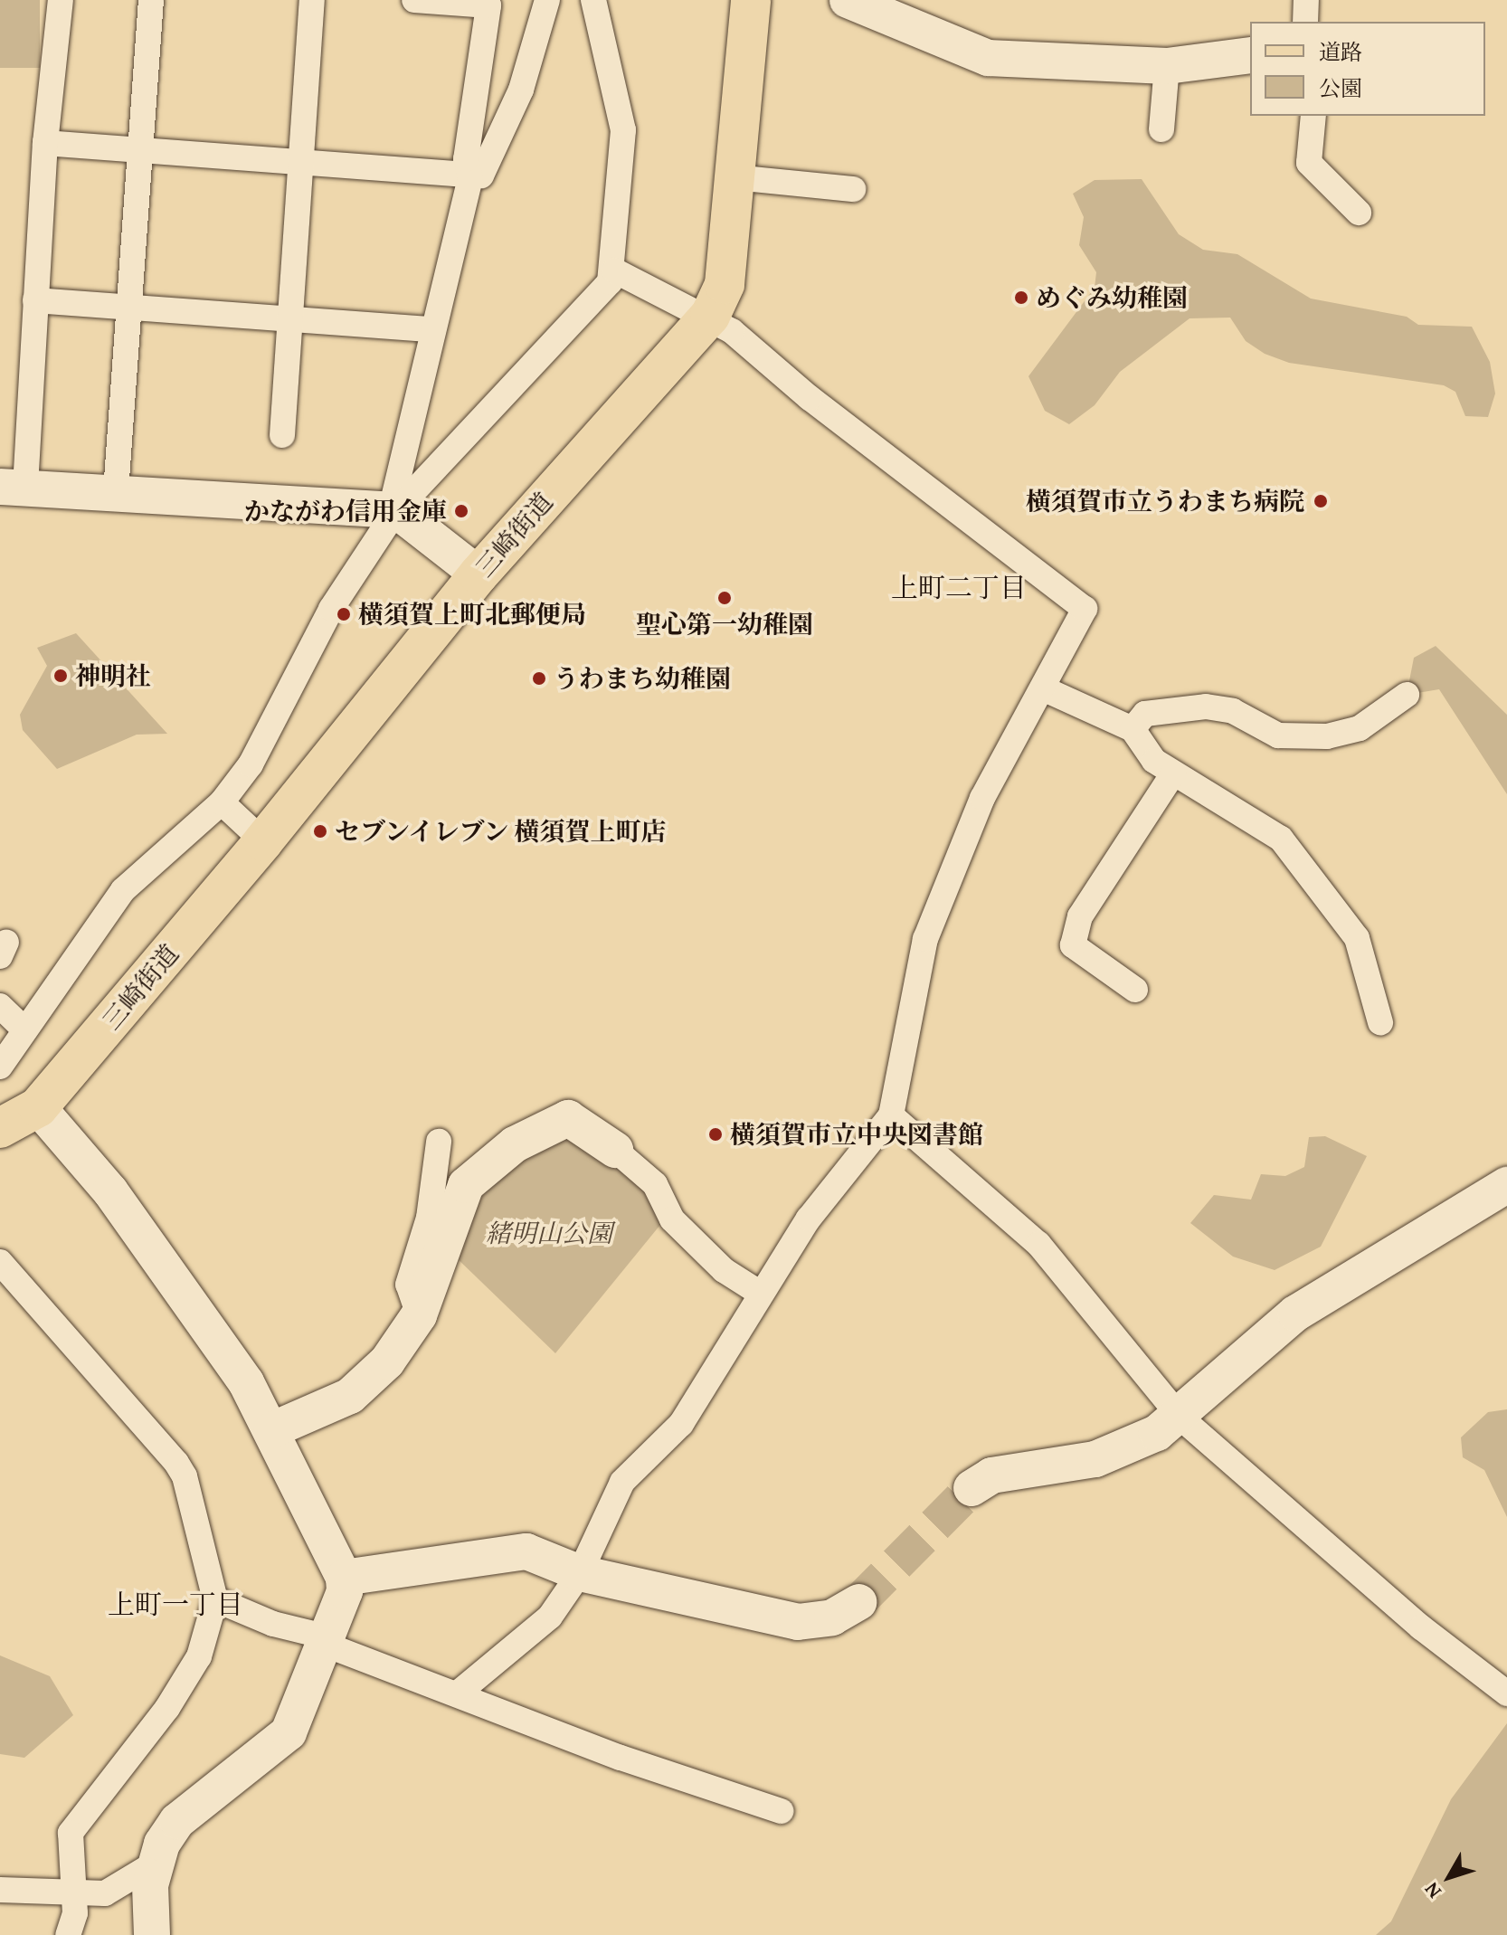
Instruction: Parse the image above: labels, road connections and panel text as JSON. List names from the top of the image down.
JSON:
{
  "streets": {
    "main road": ["三崎街道"]
  },
  "districts": ["上町二丁目", "上町一丁目"],
  "parks": ["緒明山公園"],
  "places": [
    "めぐみ幼稚園",
    "横須賀市立うわまち病院",
    "かながわ信用金庫",
    "聖心第一幼稚園",
    "横須賀上町北郵便局",
    "神明社",
    "うわまち幼稚園",
    "セブンイレブン 横須賀上町店",
    "横須賀市立中央図書館"
  ],
  "legend": ["道路", "公園"],
  "north": "bottom left"
}
